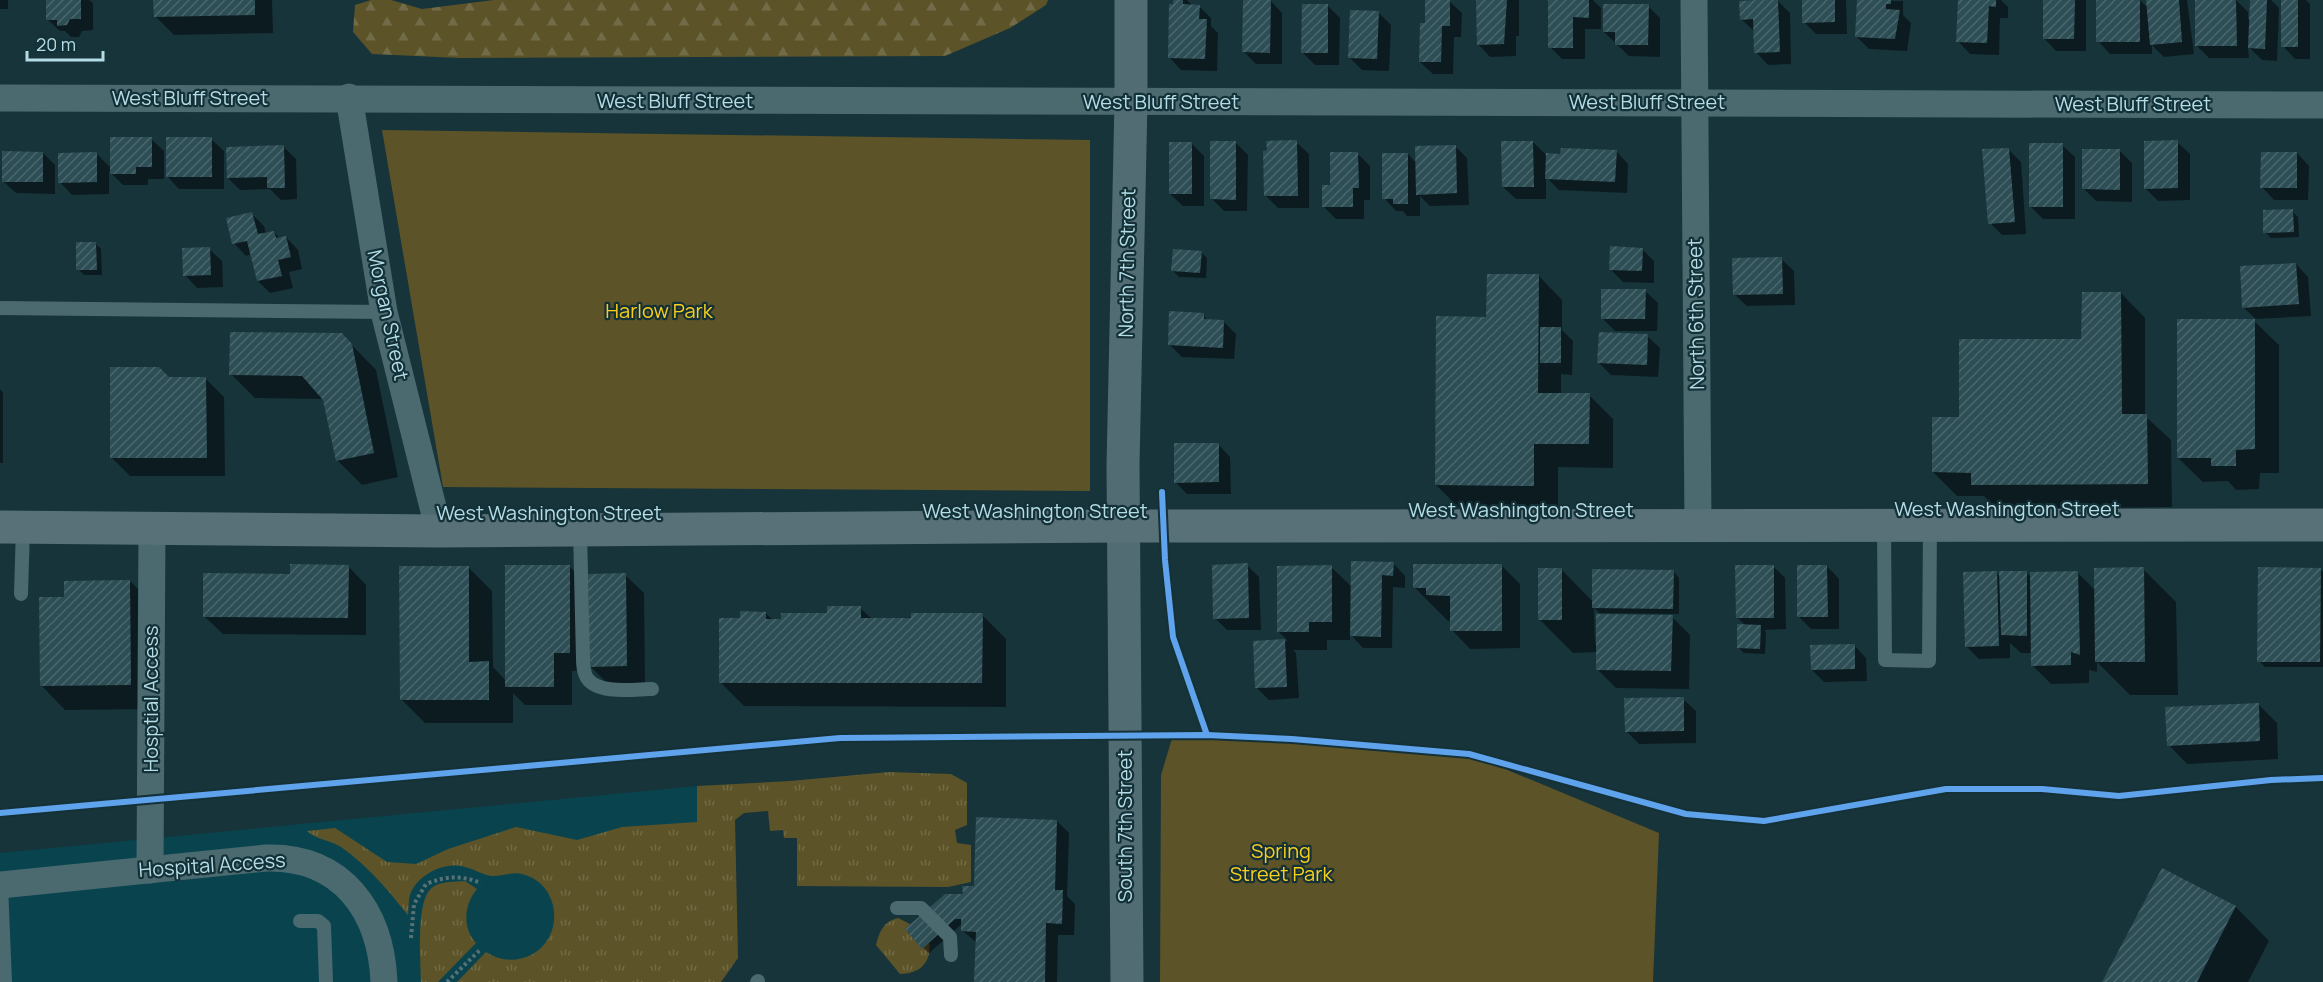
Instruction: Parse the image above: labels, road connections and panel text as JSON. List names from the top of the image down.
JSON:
{
  "streets": {
    "main road": ["West Washington Street"],
    "street": [
      "West Bluff Street",
      "North 7th Street",
      "North 6th Street",
      "Morgan Street",
      "Hosptial Access",
      "South 7th Street",
      "Hospital Access"
    ]
  },
  "crossings": [
    ["West Bluff Street", "North 7th Street"],
    ["West Bluff Street", "North 6th Street"],
    ["West Bluff Street", "Morgan Street"],
    ["North 7th Street", "West Washington Street"],
    ["North 7th Street", "South 7th Street"],
    ["North 6th Street", "West Washington Street"],
    ["Morgan Street", "West Washington Street"],
    ["West Washington Street", "Hosptial Access"],
    ["West Washington Street", "South 7th Street"],
    ["Hosptial Access", "Hospital Access"]
  ],
  "parks": ["Harlow Park", "Spring Street Park"],
  "scale_bar": "20 m"
}
